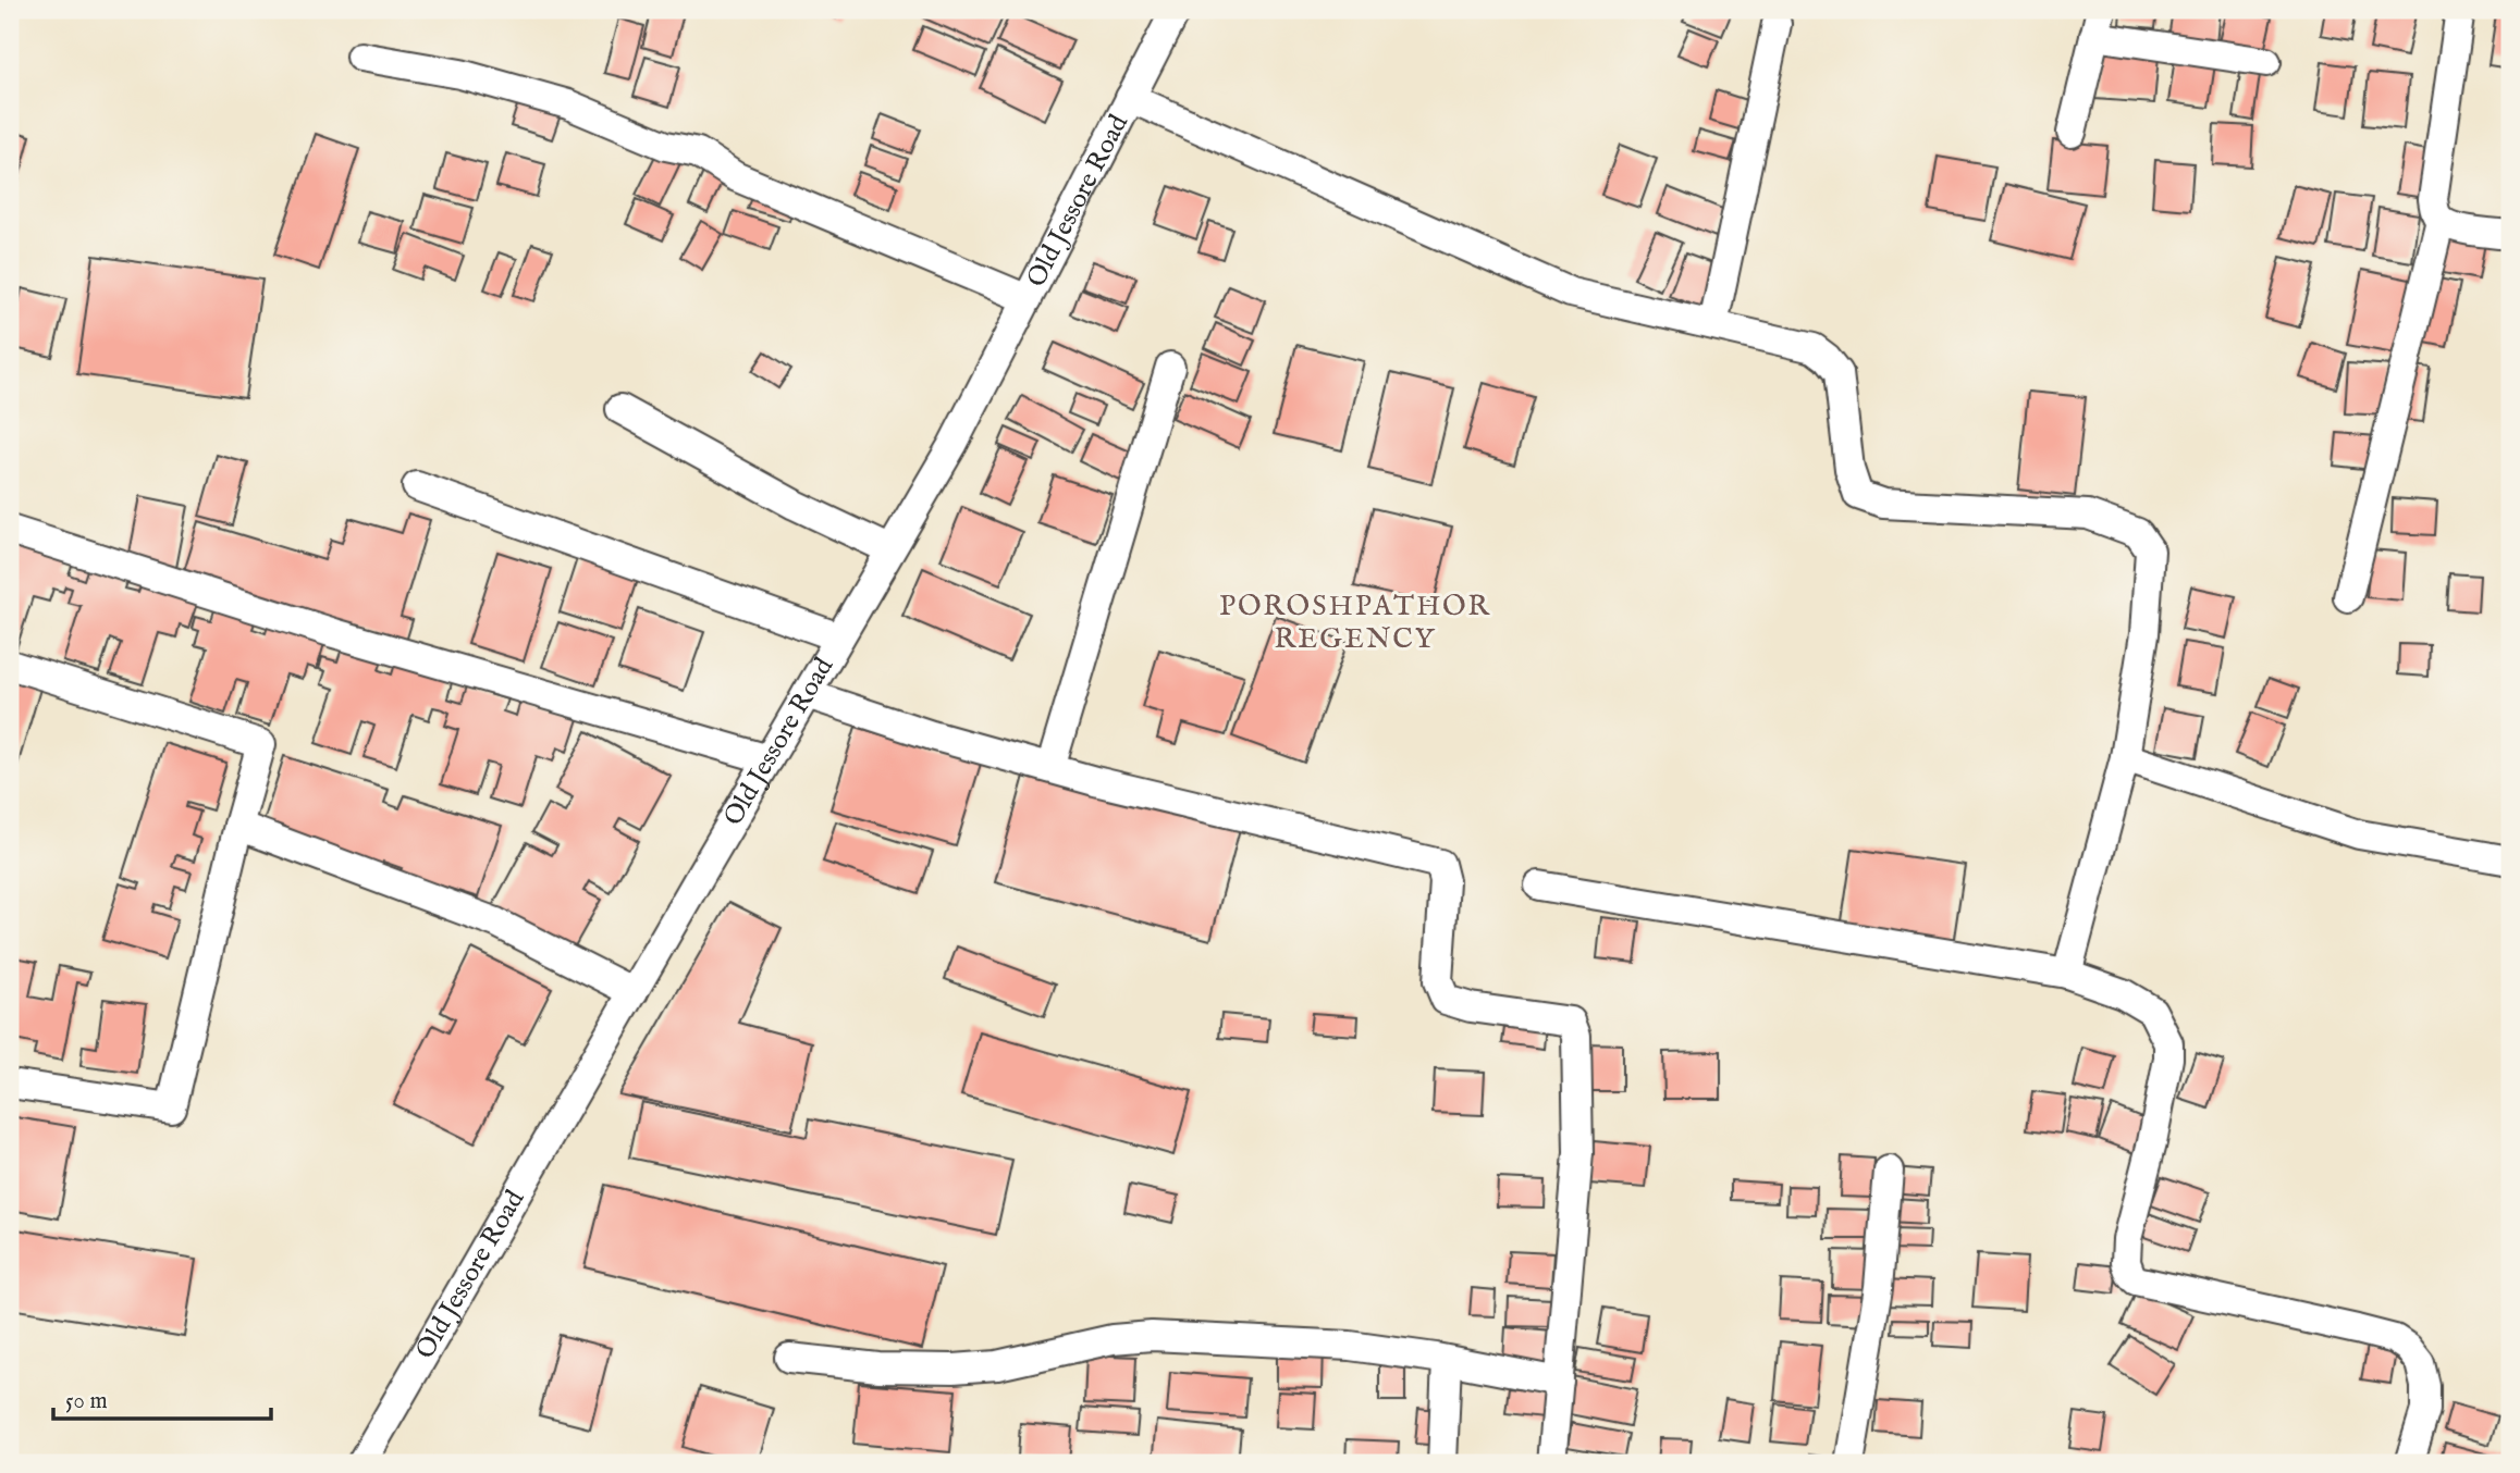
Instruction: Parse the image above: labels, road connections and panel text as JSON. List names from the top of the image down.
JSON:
{
  "streets": {
    "street": ["Old Jessore Road"]
  },
  "districts": ["POROSHPATHOR REGENCY"],
  "scale_bar": "50 m"
}
